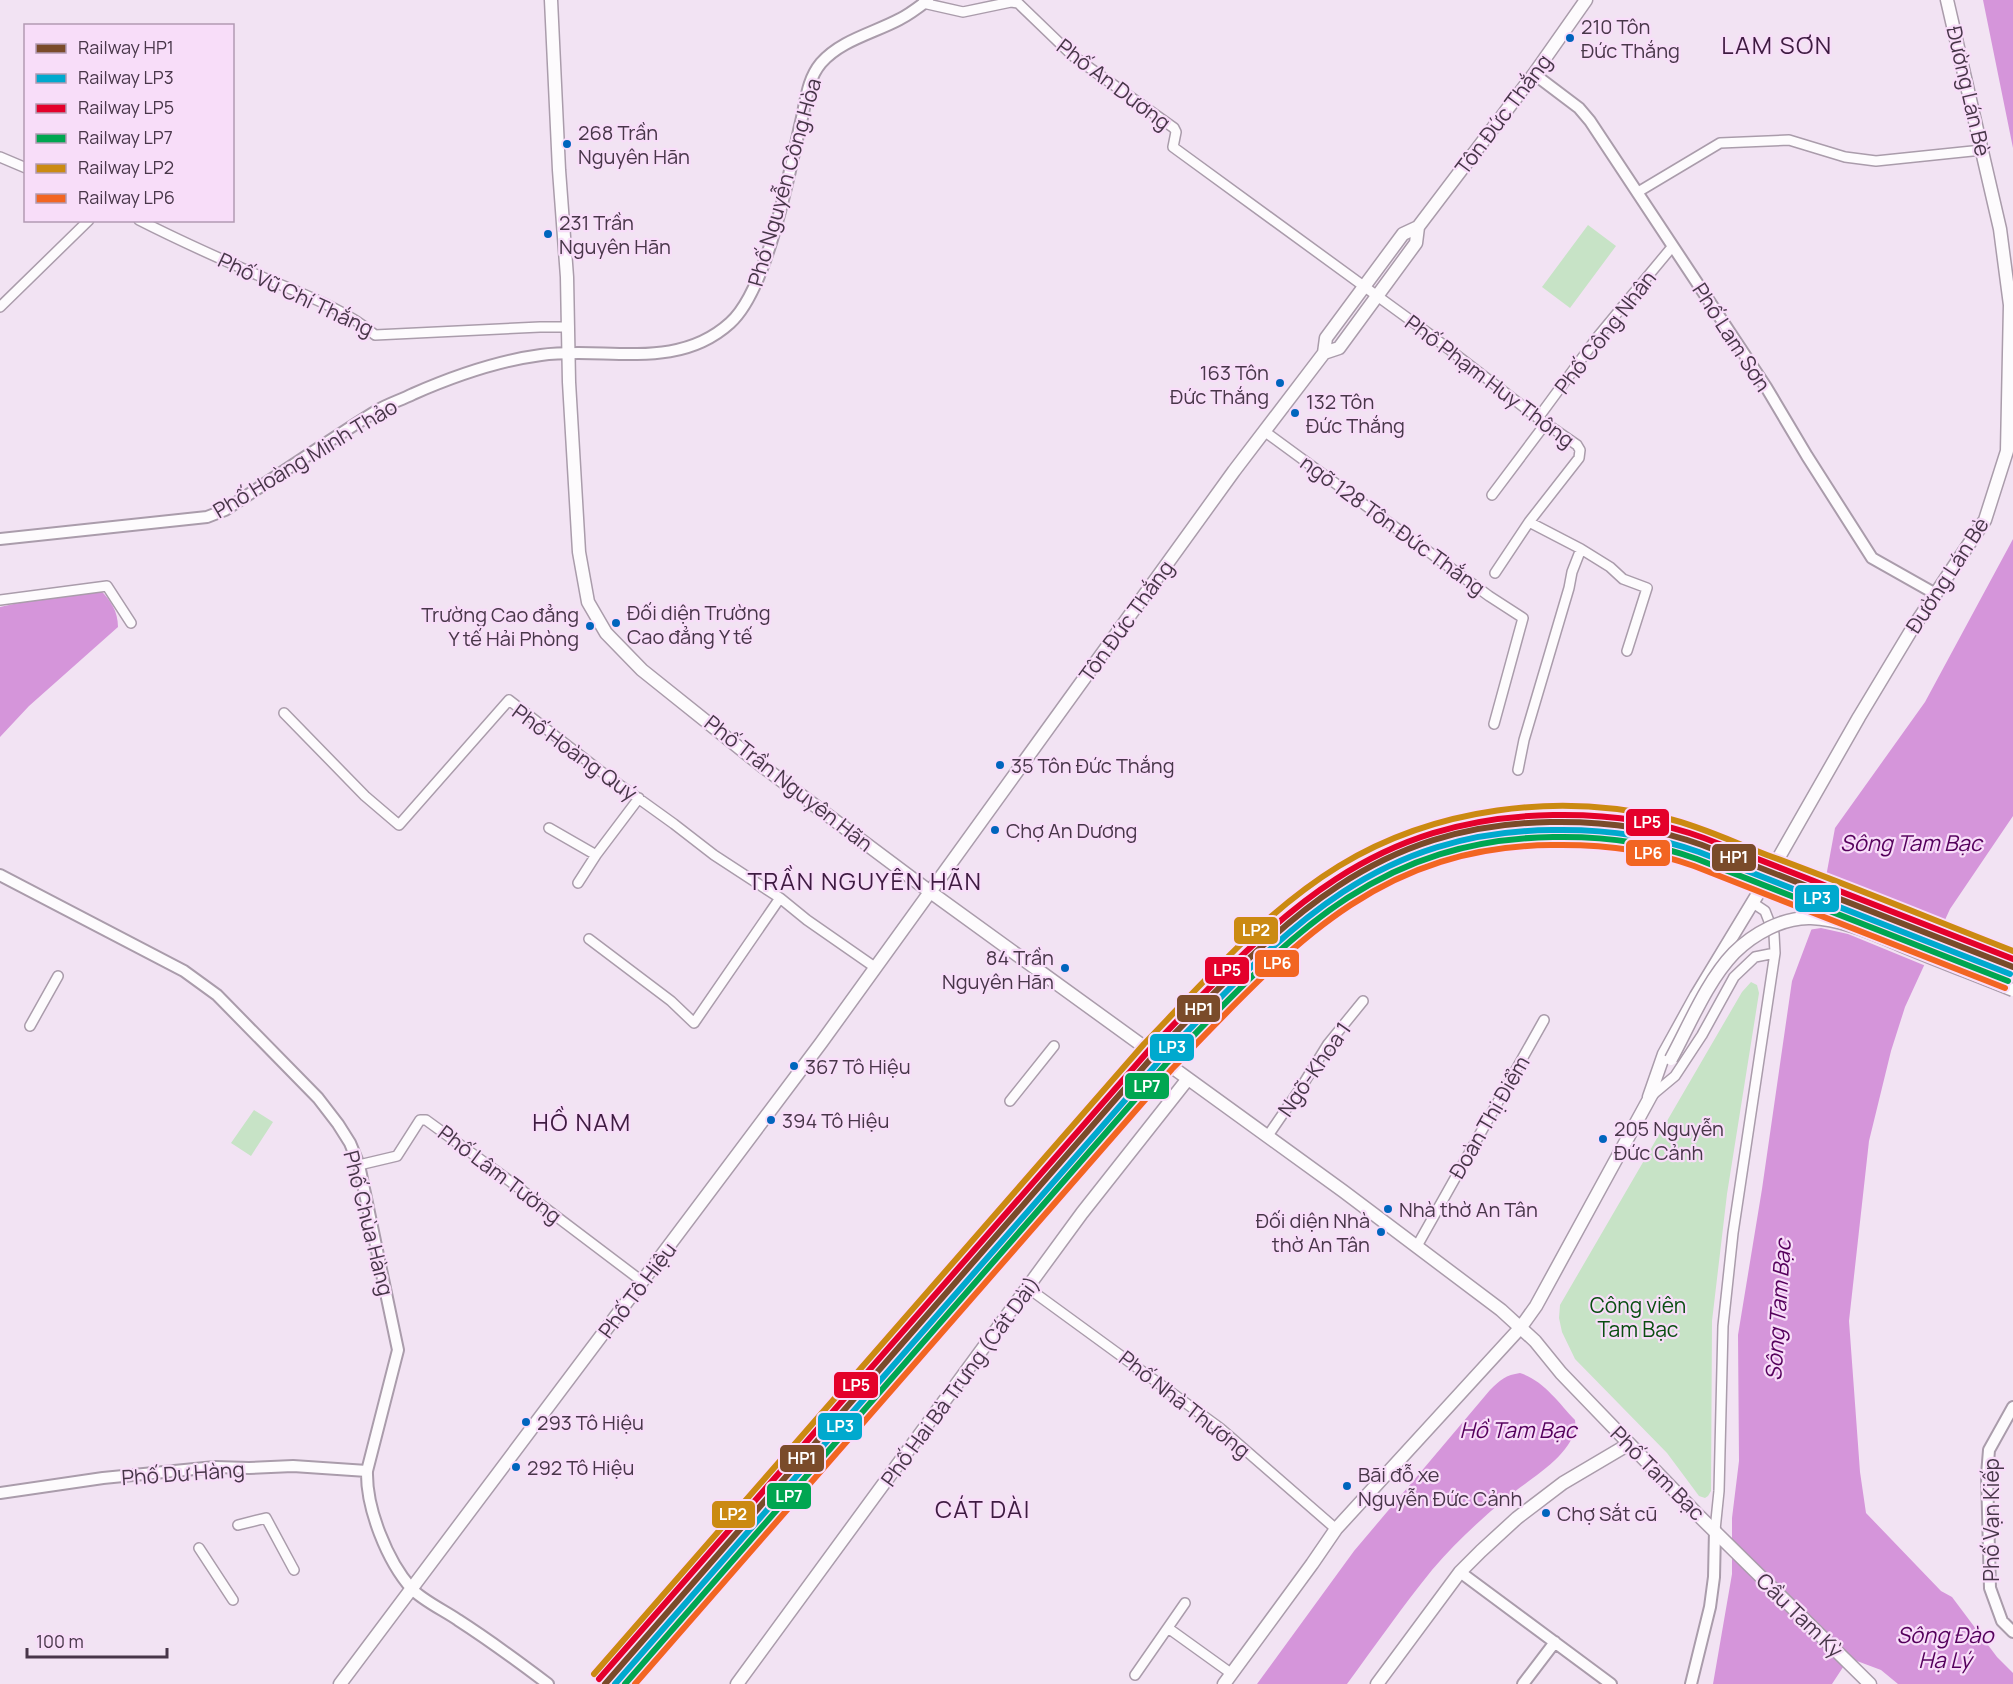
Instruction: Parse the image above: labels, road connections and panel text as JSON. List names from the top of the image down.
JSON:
{
  "streets": {
    "main road": [
      "Đường Lán Bè",
      "Tôn Đức Thắng",
      "Phố Trần Nguyên Hãn",
      "Phố Tô Hiệu",
      "Phố Hai Bà Trưng (Cát Dài)",
      "Phố Tam Bạc",
      "Cầu Tam Kỳ"
    ],
    "street": [
      "Phố An Dương",
      "Phố Nguyễn Công Hòa",
      "Phố Vũ Chí Thắng",
      "Phố Công Nhân",
      "Phố Lam Sơn",
      "Phố Phạm Huy Thông",
      "Phố Hoàng Minh Thảo",
      "ngõ 128 Tôn Đức Thắng",
      "Phố Hoàng Quý",
      "Ngõ-Khoa 1",
      "Đoàn Thị Điểm",
      "Phố Lâm Tường",
      "Phố Chùa Hàng",
      "Phố Nhà Thương",
      "Phố Dư Hàng",
      "Phố Vạn Kiếp"
    ]
  },
  "crossings": [
    ["Phố An Dương", "Tôn Đức Thắng"],
    ["Phố An Dương", "Phố Nguyễn Công Hòa"],
    ["Phố An Dương", "Phố Phạm Huy Thông"],
    ["Đường Lán Bè", "Phố Lam Sơn"],
    ["Tôn Đức Thắng", "Phố Lam Sơn"],
    ["Tôn Đức Thắng", "Phố Phạm Huy Thông"],
    ["Tôn Đức Thắng", "ngõ 128 Tôn Đức Thắng"],
    ["Tôn Đức Thắng", "Phố Trần Nguyên Hãn"],
    ["Tôn Đức Thắng", "Phố Tô Hiệu"],
    ["Phố Nguyễn Công Hòa", "Phố Hoàng Minh Thảo"],
    ["Phố Nguyễn Công Hòa", "Phố Trần Nguyên Hãn"],
    ["Phố Vũ Chí Thắng", "Phố Trần Nguyên Hãn"],
    ["Phố Công Nhân", "Phố Lam Sơn"],
    ["Phố Công Nhân", "Phố Phạm Huy Thông"],
    ["Phố Hoàng Minh Thảo", "Phố Trần Nguyên Hãn"],
    ["Phố Hoàng Quý", "Phố Tô Hiệu"],
    ["Phố Trần Nguyên Hãn", "Ngõ-Khoa 1"],
    ["Phố Trần Nguyên Hãn", "Đoàn Thị Điểm"],
    ["Phố Trần Nguyên Hãn", "Phố Tô Hiệu"],
    ["Phố Trần Nguyên Hãn", "Phố Hai Bà Trưng (Cát Dài)"],
    ["Phố Trần Nguyên Hãn", "Phố Tam Bạc"],
    ["Phố Lâm Tường", "Phố Chùa Hàng"],
    ["Phố Lâm Tường", "Phố Tô Hiệu"],
    ["Phố Chùa Hàng", "Phố Tô Hiệu"],
    ["Phố Chùa Hàng", "Phố Dư Hàng"],
    ["Phố Hai Bà Trưng (Cát Dài)", "Phố Nhà Thương"],
    ["Phố Tam Bạc", "Cầu Tam Kỳ"]
  ],
  "districts": [
    "LAM SƠN",
    "TRẦN NGUYÊN HÃN",
    "HỒ NAM",
    "CÁT DÀI"
  ],
  "water": ["Sông Tam Bạc", "Hồ Tam Bạc", "Sông Đào Hạ Lý"],
  "parks": ["Công viên Tam Bạc"],
  "places": [
    "210 Tôn Đức Thắng",
    "268 Trần Nguyên Hãn",
    "231 Trần Nguyên Hãn",
    "163 Tôn Đức Thắng",
    "132 Tôn Đức Thắng",
    "Đối diện Trường Cao đẳng Y tế",
    "Trường Cao đẳng Y tế Hải Phòng",
    "35 Tôn Đức Thắng",
    "Chợ An Dương",
    "84 Trần Nguyên Hãn",
    "367 Tô Hiệu",
    "394 Tô Hiệu",
    "205 Nguyễn Đức Cảnh",
    "Nhà thờ An Tân",
    "Đối diện Nhà thờ An Tân",
    "293 Tô Hiệu",
    "292 Tô Hiệu",
    "Bãi đỗ xe Nguyễn Đức Cảnh",
    "Chợ Sắt cũ"
  ],
  "lines": [
    "rail line LP2",
    "rail line LP5",
    "rail line HP1",
    "rail line LP3",
    "rail line LP7",
    "rail line LP6"
  ],
  "legend": [
    "Railway HP1",
    "Railway LP3",
    "Railway LP5",
    "Railway LP7",
    "Railway LP2",
    "Railway LP6"
  ],
  "scale_bar": "100 m"
}
